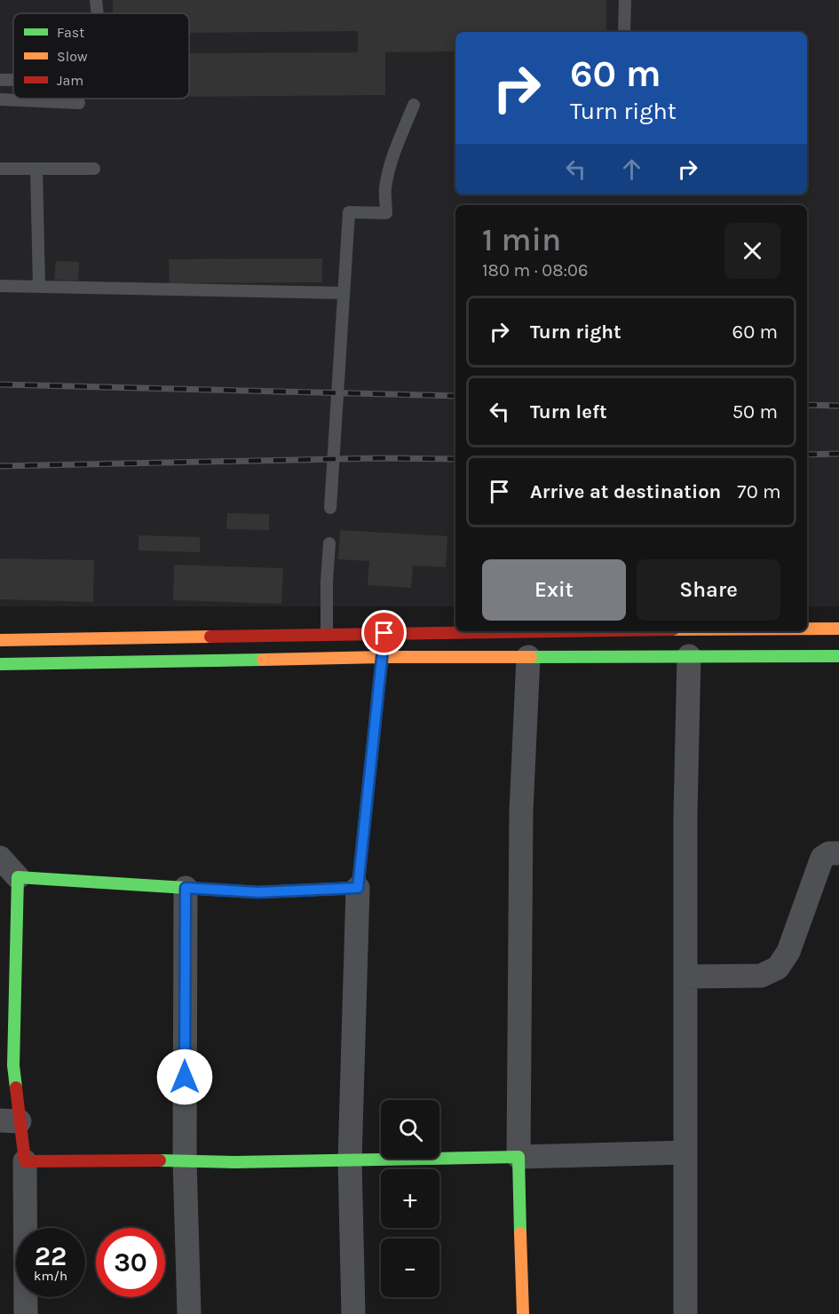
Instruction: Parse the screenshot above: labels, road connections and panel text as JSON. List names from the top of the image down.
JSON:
{
  "legend": ["Fast", "Slow", "Jam"],
  "page": {
    "turn": ["60 m", "Turn right"],
    "heading": ["1 min", "180 m · 08:06"],
    "list": [
      {
        "name": "Turn right",
        "value": "60 m"
      },
      {
        "name": "Turn left",
        "value": "50 m"
      },
      {
        "name": "Arrive at destination",
        "value": "70 m"
      }
    ],
    "buttons": ["Exit", "Share"],
    "map_buttons": ["+", "−"],
    "speed": "22 km/h",
    "limit": "30"
  }
}
